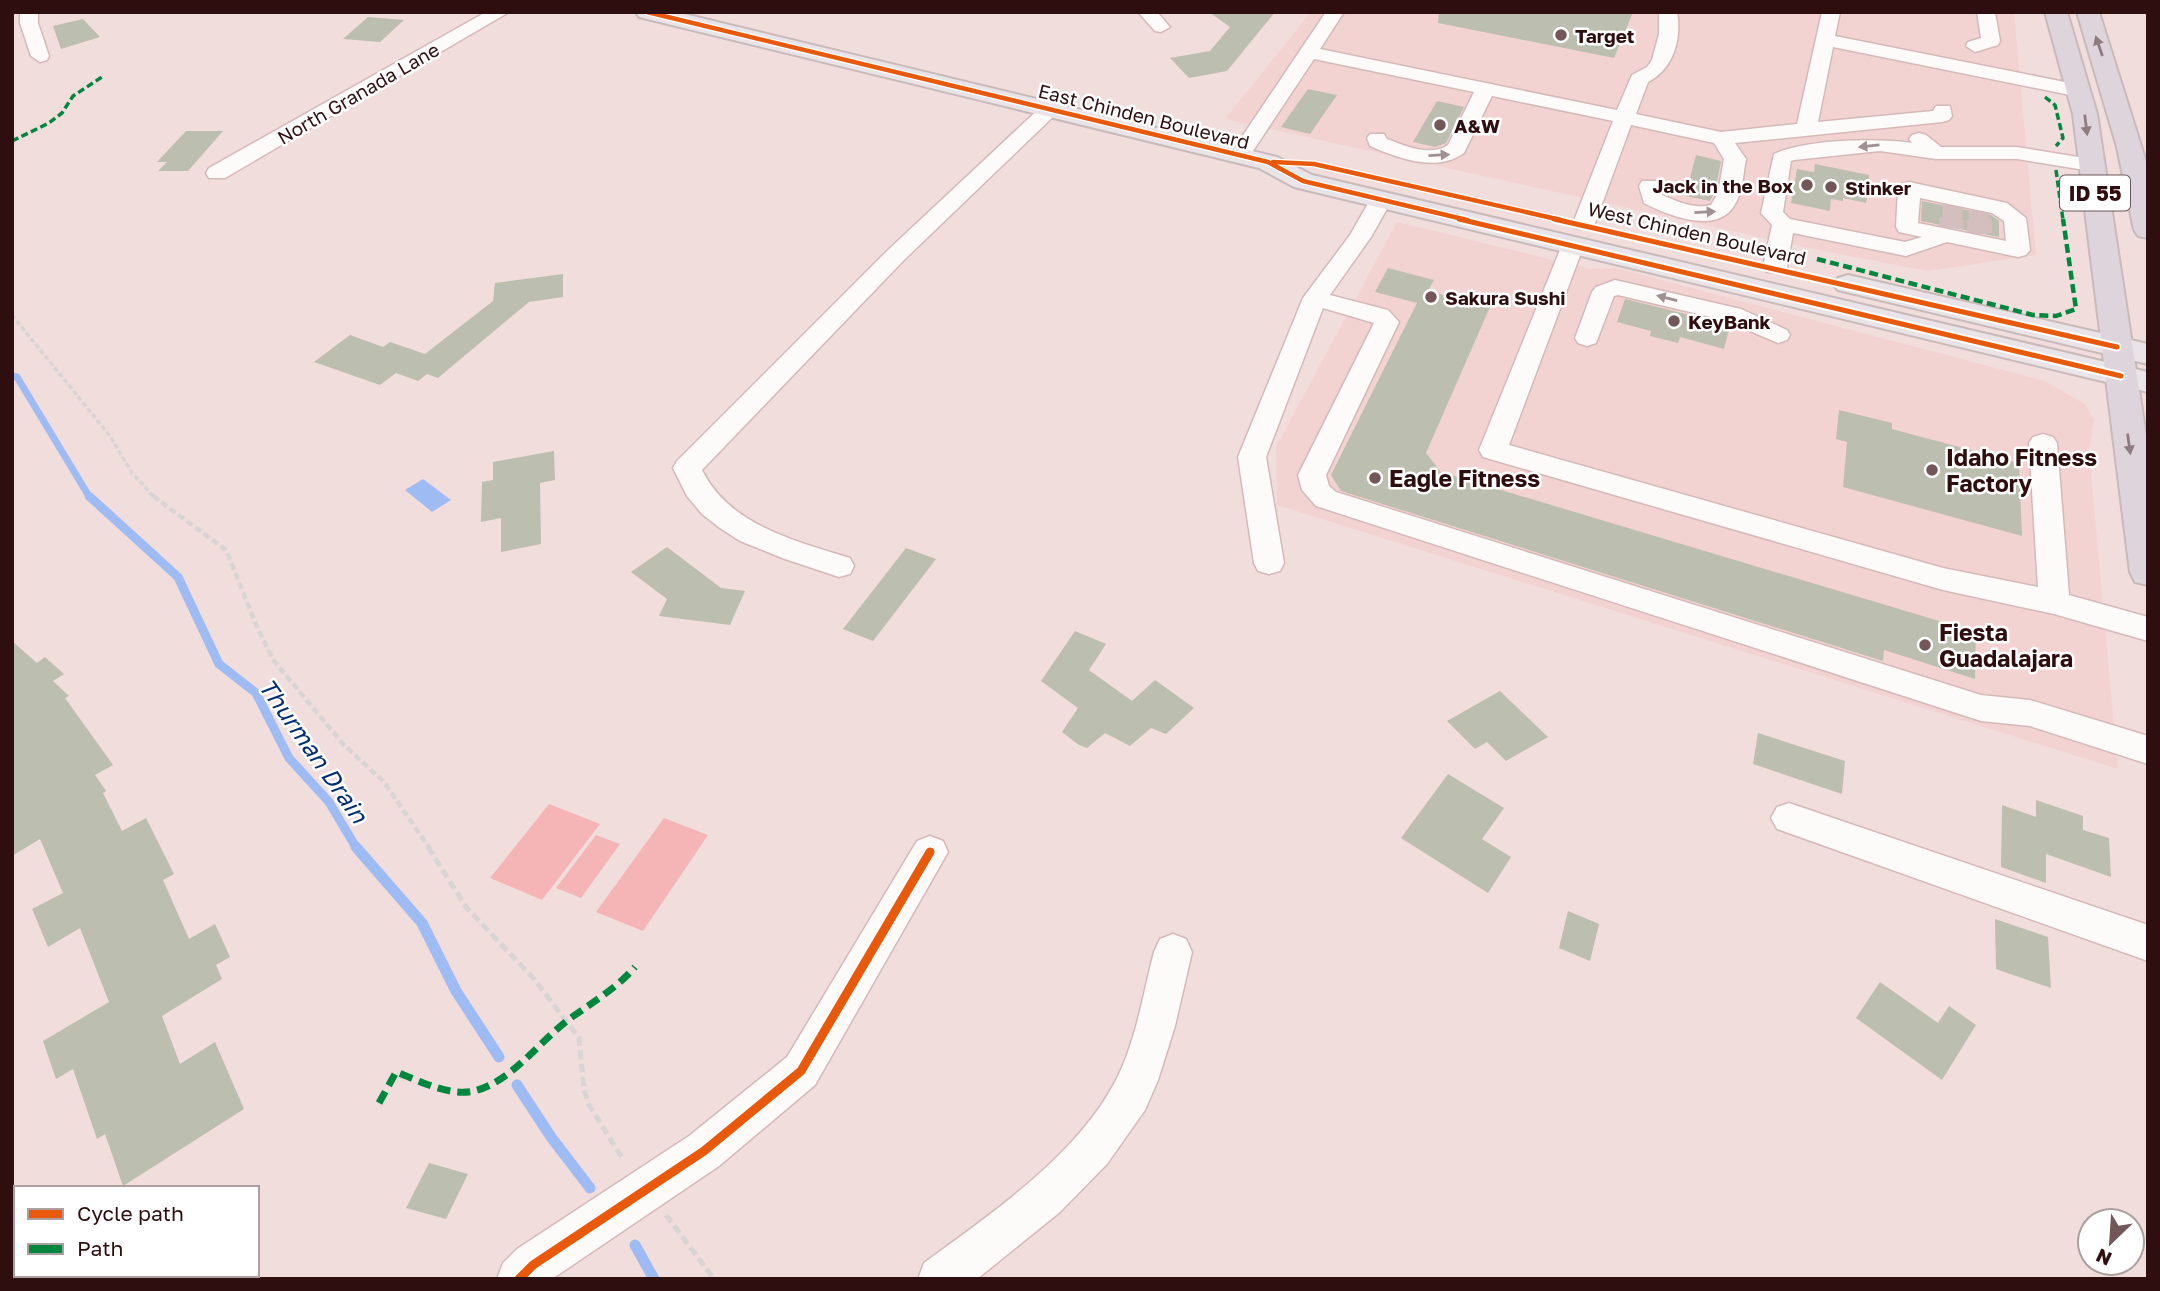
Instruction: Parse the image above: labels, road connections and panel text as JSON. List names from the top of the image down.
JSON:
{
  "streets": {
    "highway": ["ID 55"],
    "main road": ["East Chinden Boulevard", "West Chinden Boulevard"],
    "street": ["North Granada Lane"]
  },
  "crossings": [
    ["East Chinden Boulevard", "ID 55"],
    ["East Chinden Boulevard", "West Chinden Boulevard"],
    ["ID 55", "West Chinden Boulevard"]
  ],
  "water": ["Thurman Drain"],
  "places": [
    "Target",
    "A&W",
    "Jack in the Box",
    "Stinker",
    "Sakura Sushi",
    "KeyBank",
    "Idaho Fitness Factory",
    "Eagle Fitness",
    "Fiesta Guadalajara"
  ],
  "legend": ["Cycle path", "Path"],
  "north": "bottom left"
}
